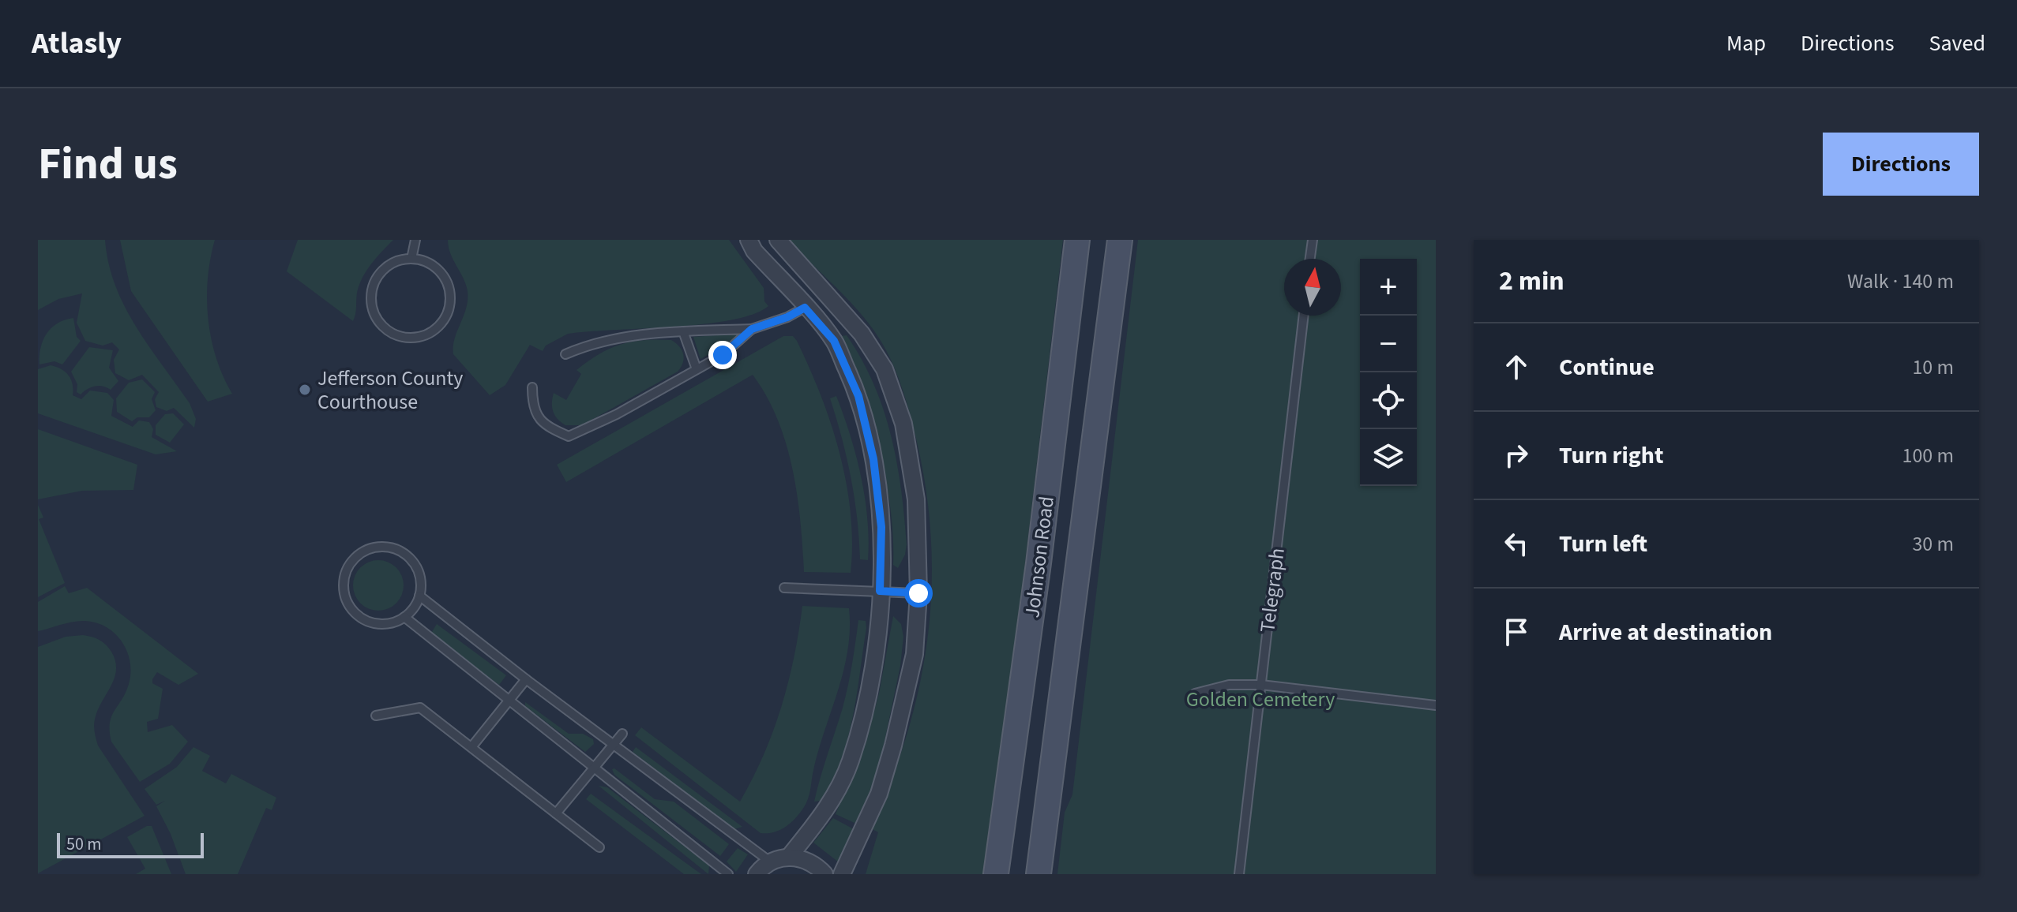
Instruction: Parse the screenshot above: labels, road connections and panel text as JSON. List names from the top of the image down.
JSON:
{
  "streets": {
    "main road": ["Johnson Road"],
    "lane": ["Telegraph"]
  },
  "parks": ["Golden Cemetery"],
  "places": ["Jefferson County Courthouse"],
  "scale_bar": "50 m",
  "north": "top",
  "page": {
    "header": "Atlasly",
    "nav": ["Map", "Directions", "Saved"],
    "buttons": "Directions",
    "title": "Find us",
    "heading": ["2 min", "Walk · 140 m"],
    "map_buttons": ["+", "−"],
    "list": [
      ["Continue", "10 m"],
      ["Turn right", "100 m"],
      ["Turn left", "30 m"],
      "Arrive at destination"
    ],
    "scale": "50 m"
  }
}
